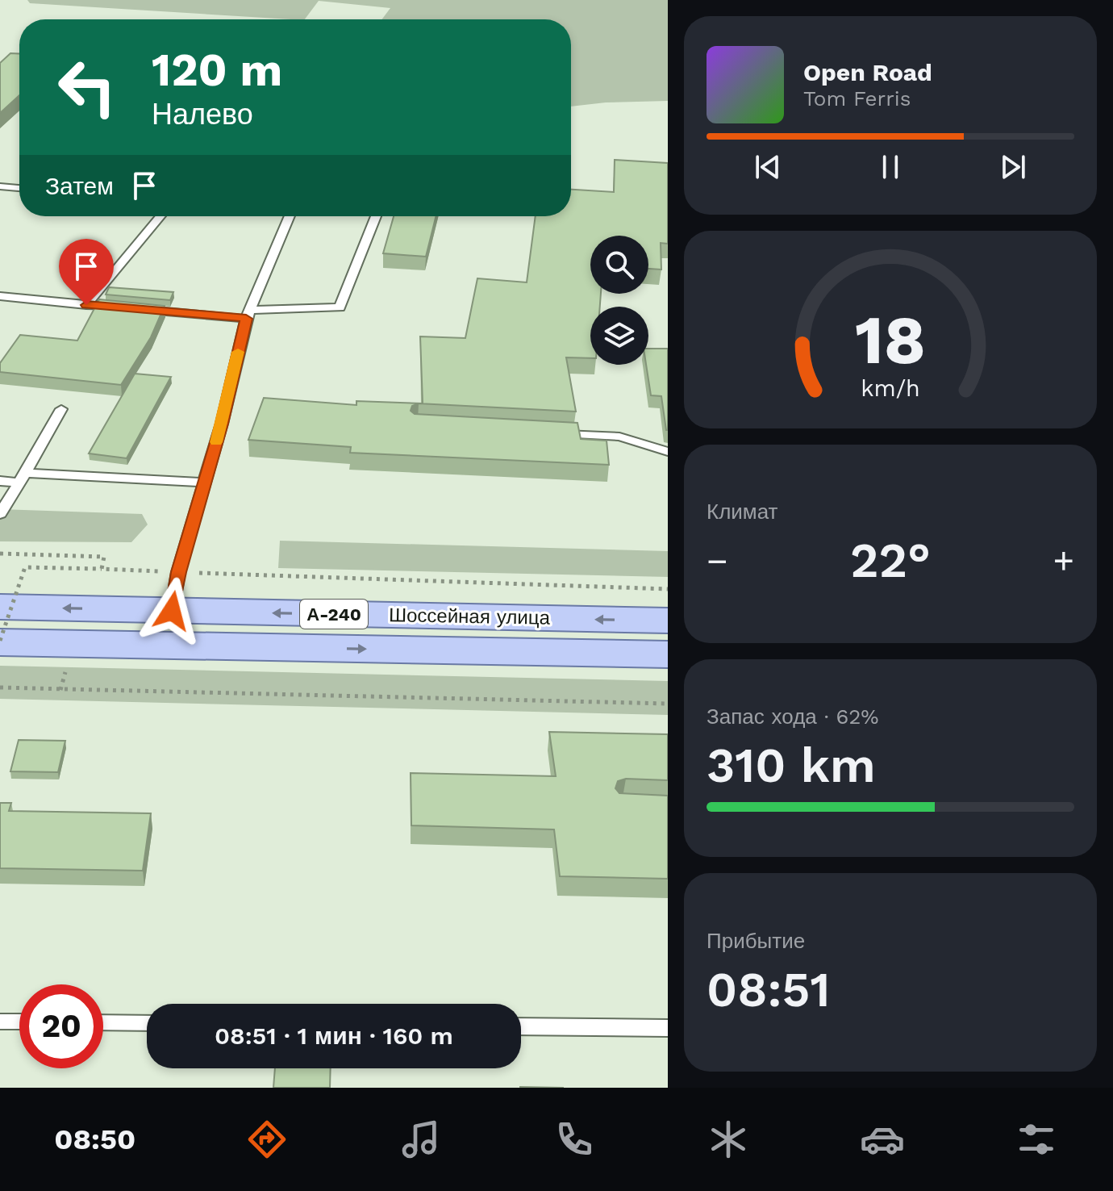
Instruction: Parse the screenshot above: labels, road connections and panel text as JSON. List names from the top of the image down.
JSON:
{
  "streets": {
    "main road": ["А-240", "Шоссейная улица"]
  },
  "page": {
    "turn": ["120 m", "Налево"],
    "song": ["Open Road", "Tom Ferris"],
    "then": "Затем",
    "tile": [
      "Климат",
      ["Запас хода · 62%", "310 km"],
      ["Прибытие", "08:51"]
    ],
    "heat": ["−", "22°", "+"],
    "limit": "20",
    "trip": "08:51 · 1 мин · 160 m",
    "tabs": "08:50",
    "gauge": ["18", "km/h"]
  }
}
